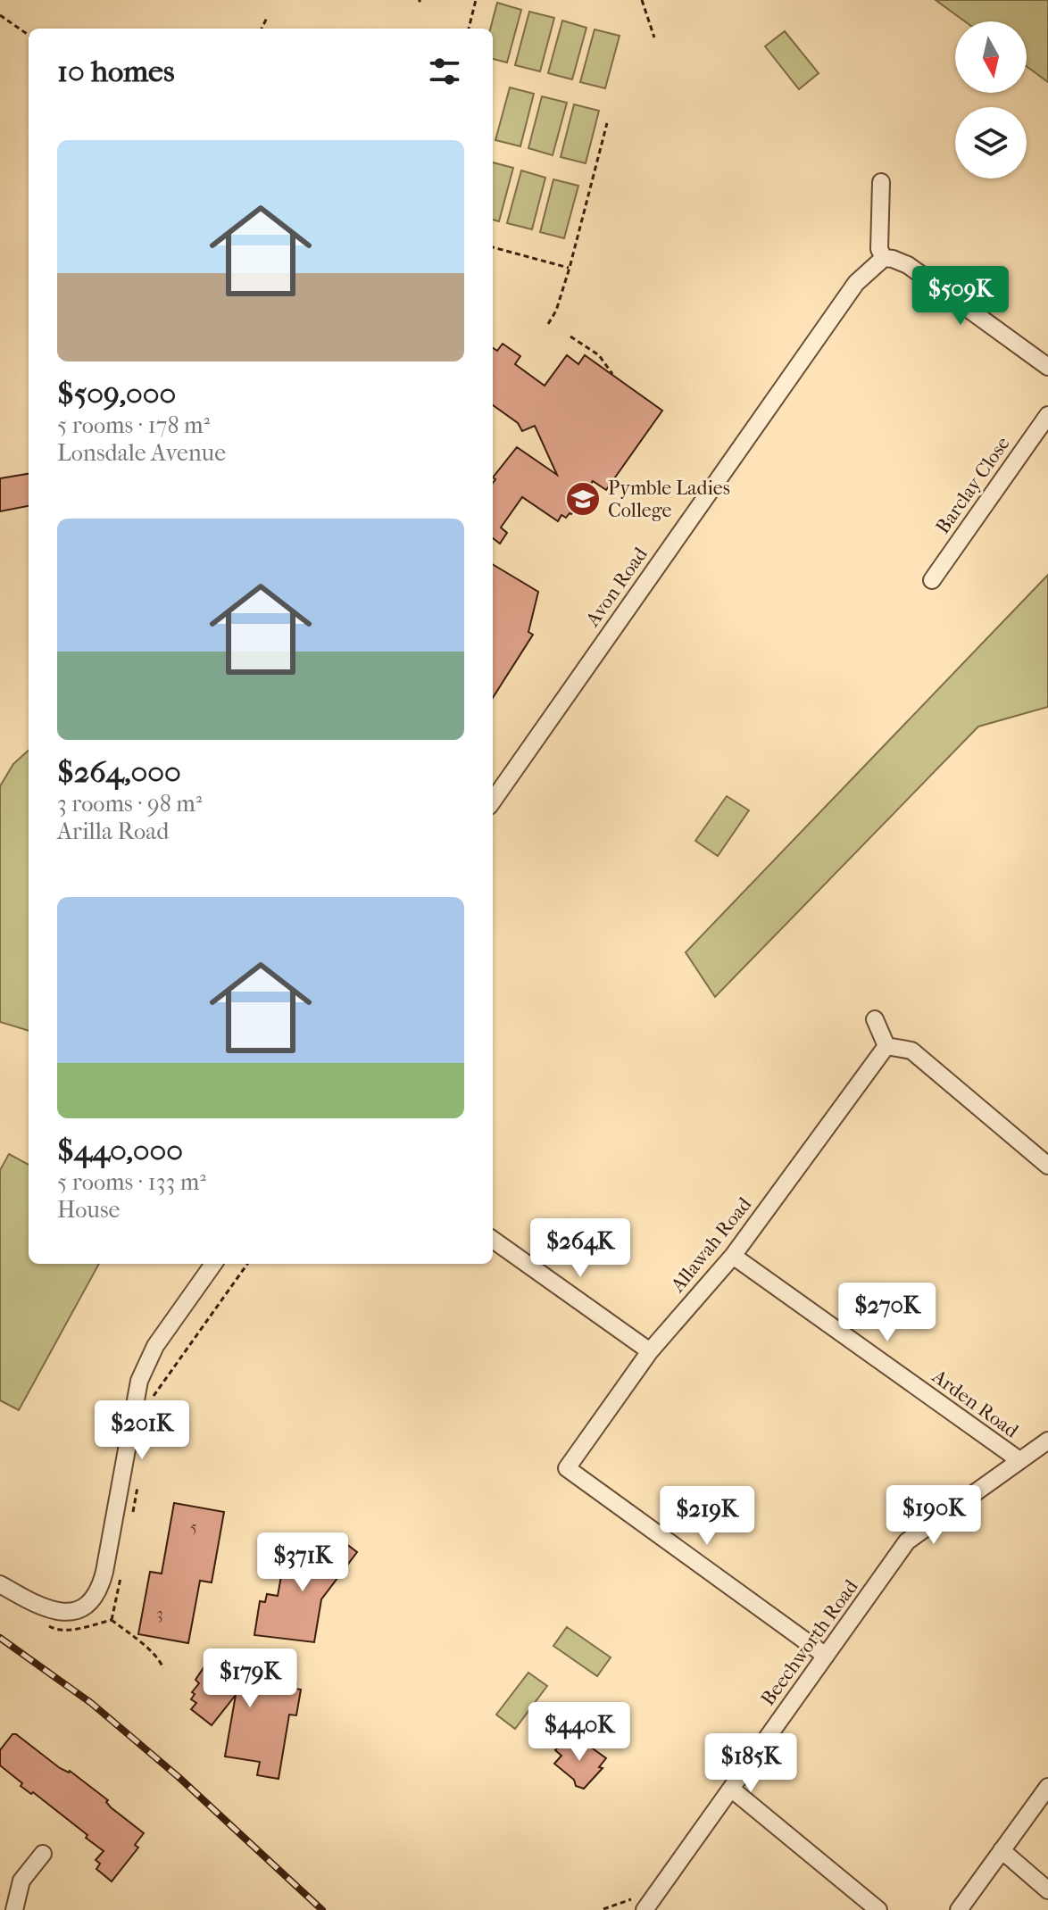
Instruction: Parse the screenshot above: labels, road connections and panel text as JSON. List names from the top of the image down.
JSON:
{
  "streets": {
    "street": [
      "Barclay Close",
      "Avon Road",
      "Allawah Road",
      "Arden Road",
      "Beechworth Road"
    ]
  },
  "crossings": [
    ["Allawah Road", "Arden Road"],
    ["Allawah Road", "Beechworth Road"],
    ["Arden Road", "Beechworth Road"]
  ],
  "places": {
    "school or university": ["Pymble Ladies College"]
  },
  "house_numbers": ["5", "3"],
  "north": "bottom",
  "page": {
    "heading": "10 homes",
    "list": [
      {
        "name": "$509,000",
        "note": "5 rooms · 178 m² · Lonsdale Avenue"
      },
      {
        "name": "$264,000",
        "note": "3 rooms · 98 m² · Arilla Road"
      },
      {
        "name": "$440,000",
        "note": "5 rooms · 133 m² · House"
      }
    ],
    "price": [
      "$509K",
      "$264K",
      "$270K",
      "$201K",
      "$190K",
      "$219K",
      "$371K",
      "$179K",
      "$440K",
      "$185K"
    ]
  }
}
